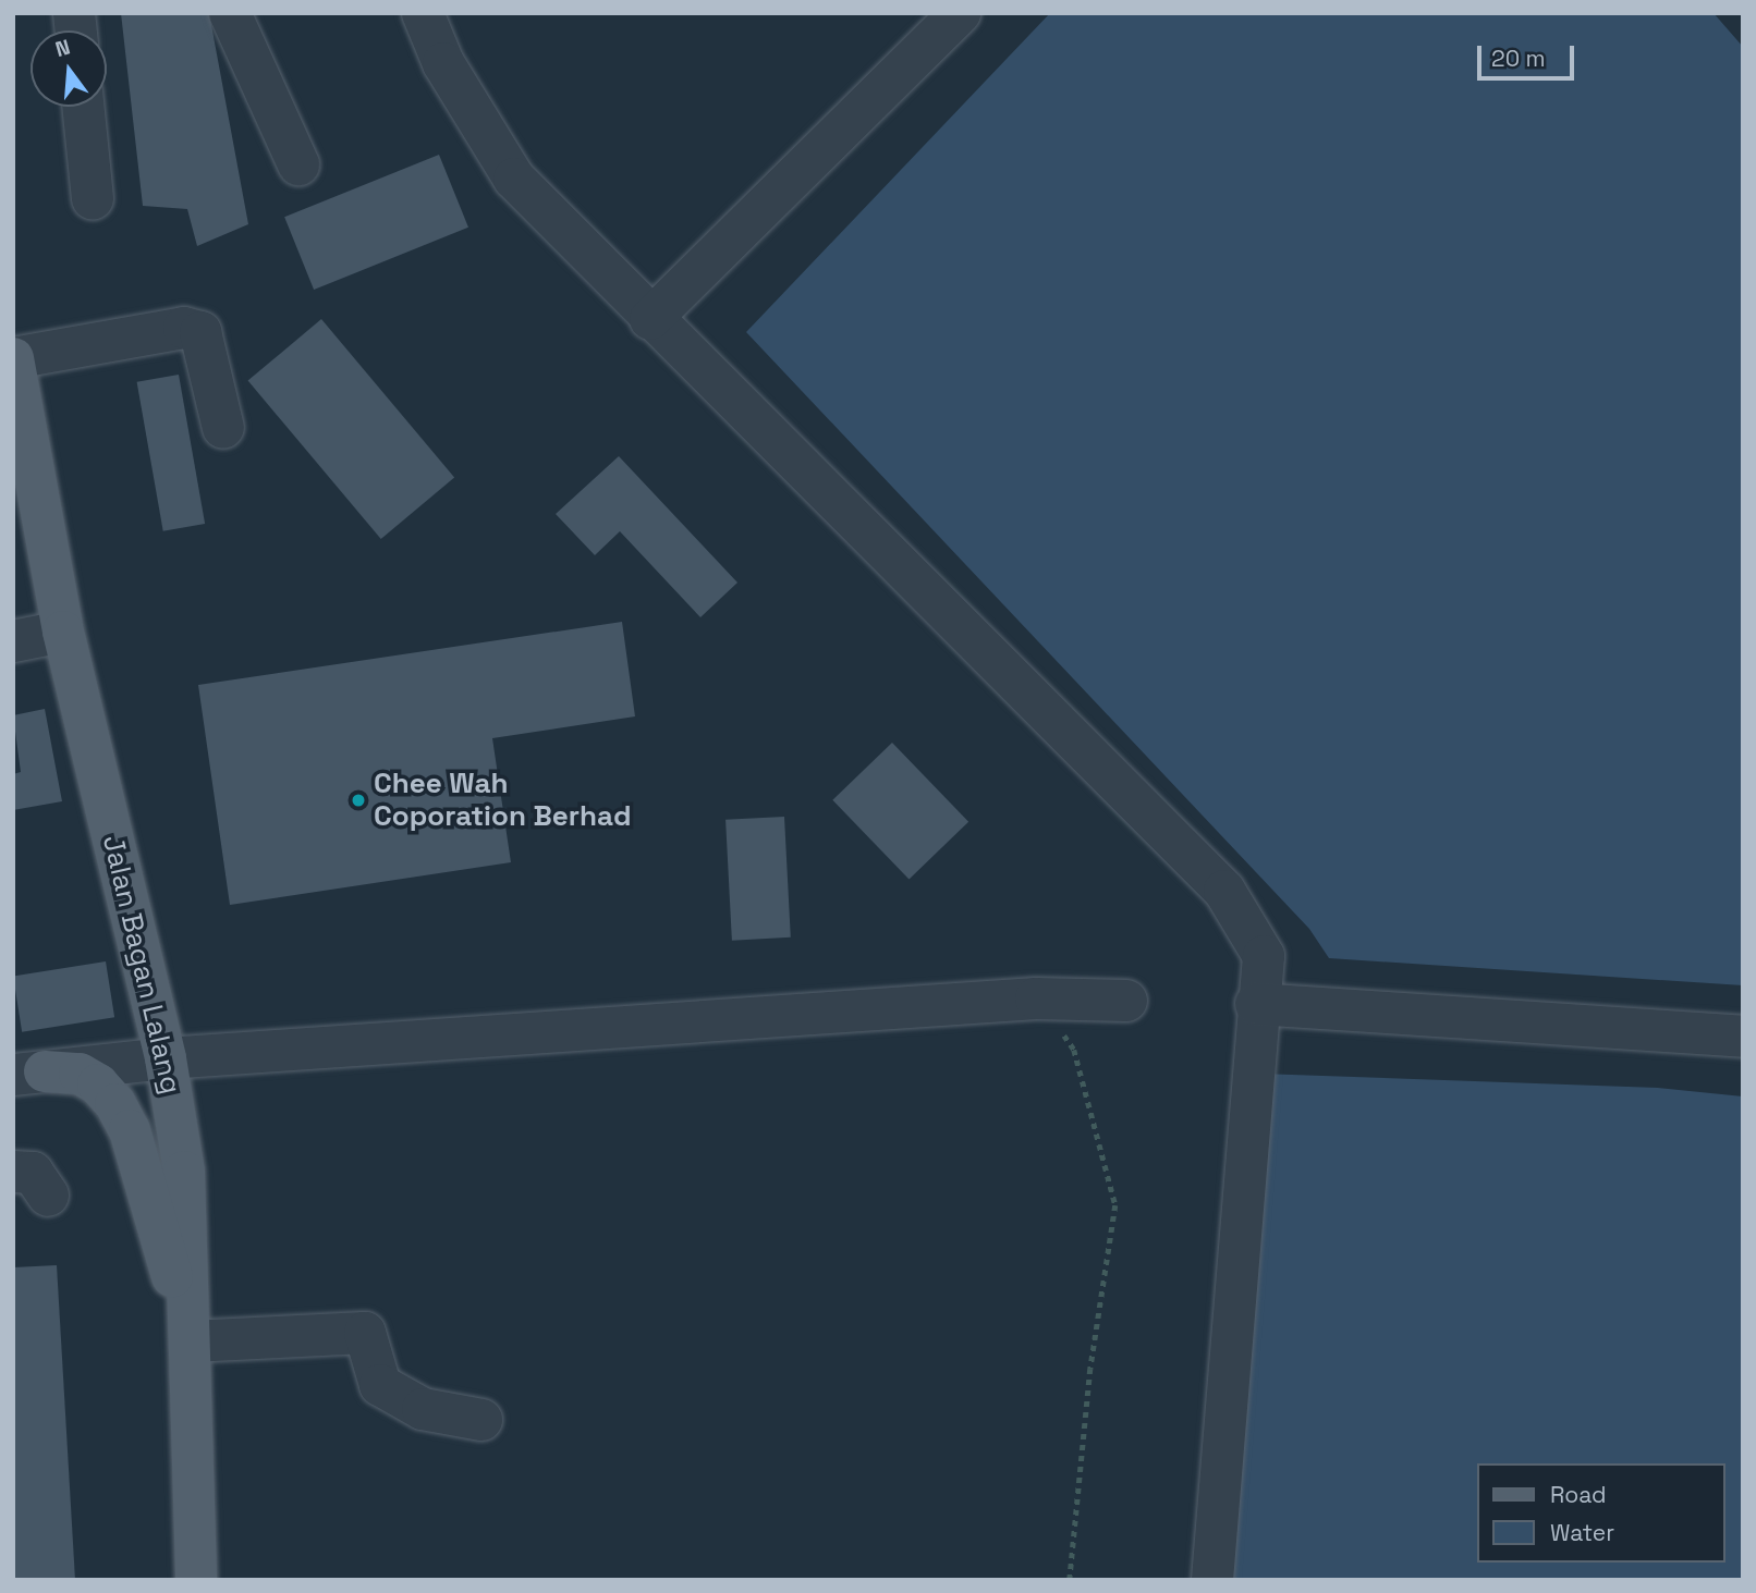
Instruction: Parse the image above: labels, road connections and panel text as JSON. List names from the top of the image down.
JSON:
{
  "streets": {
    "main road": ["Jalan Bagan Lalang"]
  },
  "places": ["Chee Wah Coporation Berhad"],
  "legend": ["Road", "Water"],
  "scale_bar": "20 m",
  "north": "top"
}
